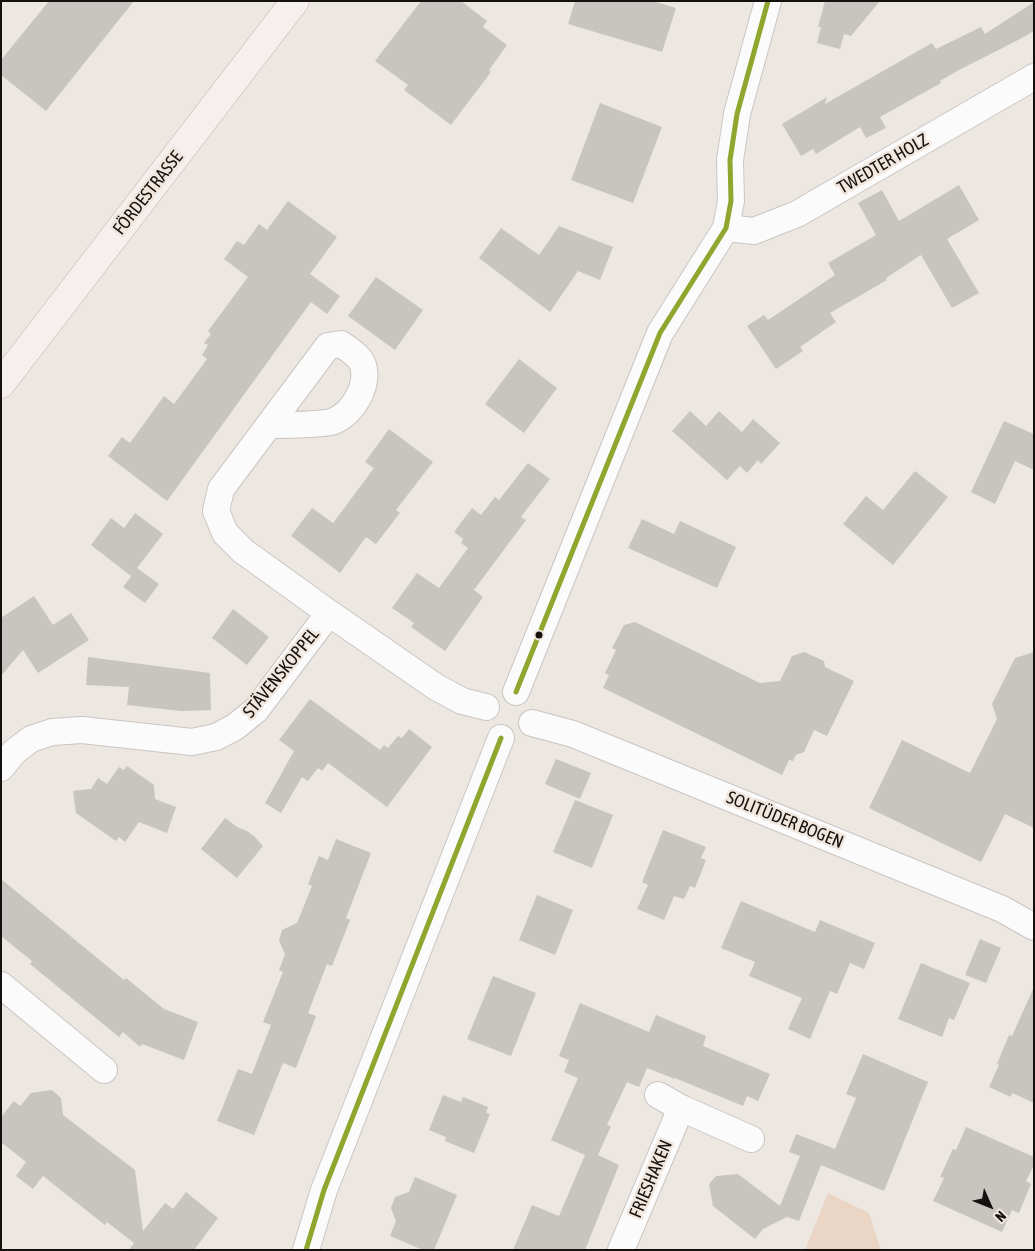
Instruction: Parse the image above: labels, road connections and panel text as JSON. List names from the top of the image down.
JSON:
{
  "streets": {
    "main road": ["FÖRDESTRASSE"],
    "street": [
      "TWEDTER HOLZ",
      "STÄVENSKOPPEL",
      "SOLITÜDER BOGEN",
      "FRIESHAKEN"
    ]
  },
  "crossings": [
    ["STÄVENSKOPPEL", "SOLITÜDER BOGEN"]
  ],
  "north": "bottom right"
}
